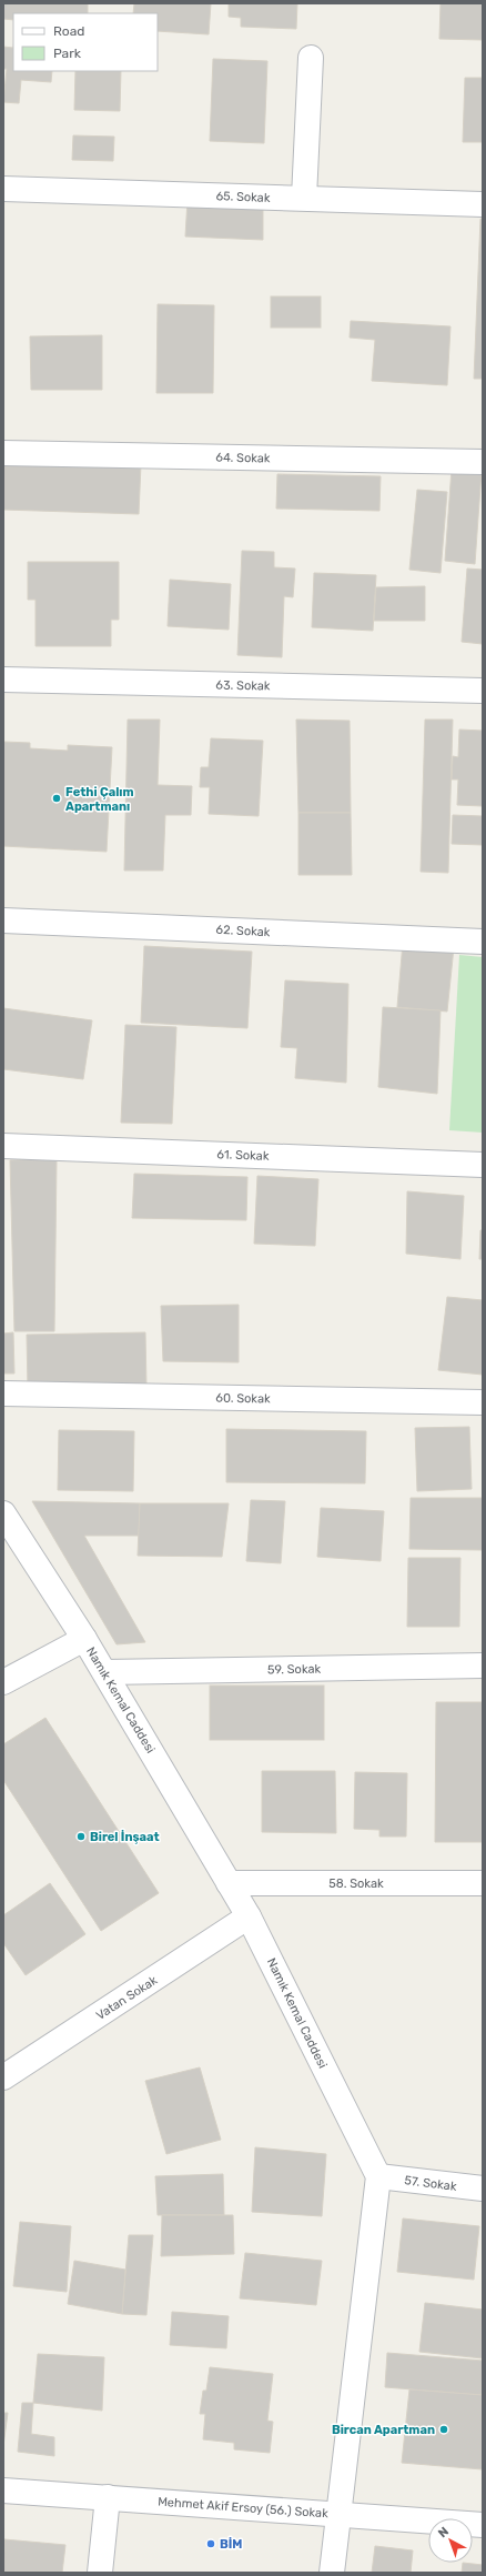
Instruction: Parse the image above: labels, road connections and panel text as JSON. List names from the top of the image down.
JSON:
{
  "streets": {
    "street": [
      "65. Sokak",
      "64. Sokak",
      "63. Sokak",
      "62. Sokak",
      "61. Sokak",
      "60. Sokak",
      "59. Sokak",
      "Namık Kemal Caddesi",
      "58. Sokak",
      "Vatan Sokak",
      "57. Sokak",
      "Mehmet Akif Ersoy (56.) Sokak"
    ]
  },
  "crossings": [
    ["59. Sokak", "Namık Kemal Caddesi"],
    ["Namık Kemal Caddesi", "58. Sokak"],
    ["Namık Kemal Caddesi", "Vatan Sokak"],
    ["Namık Kemal Caddesi", "57. Sokak"]
  ],
  "places": [
    "Fethi Çalım Apartmanı",
    "Birel İnşaat",
    "Bircan Apartman",
    "BİM"
  ],
  "legend": ["Road", "Park"],
  "north": "top left"
}
